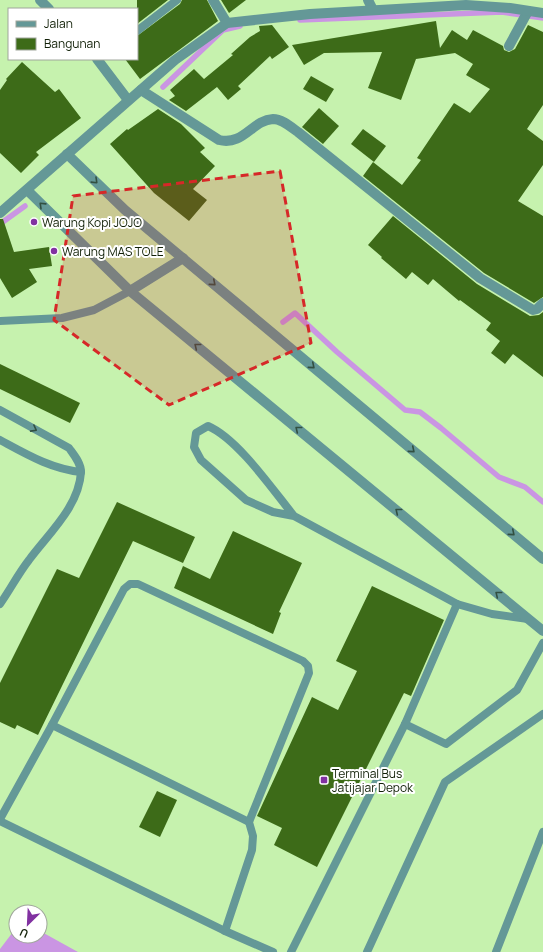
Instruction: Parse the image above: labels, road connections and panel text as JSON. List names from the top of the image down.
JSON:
{
  "places": {
    "other": ["Warung Kopi JOJO", "Warung MAS TOLE"],
    "transit": ["Terminal Bus Jatijajar Depok"]
  },
  "legend": ["Jalan", "Bangunan"],
  "north": "bottom left"
}
